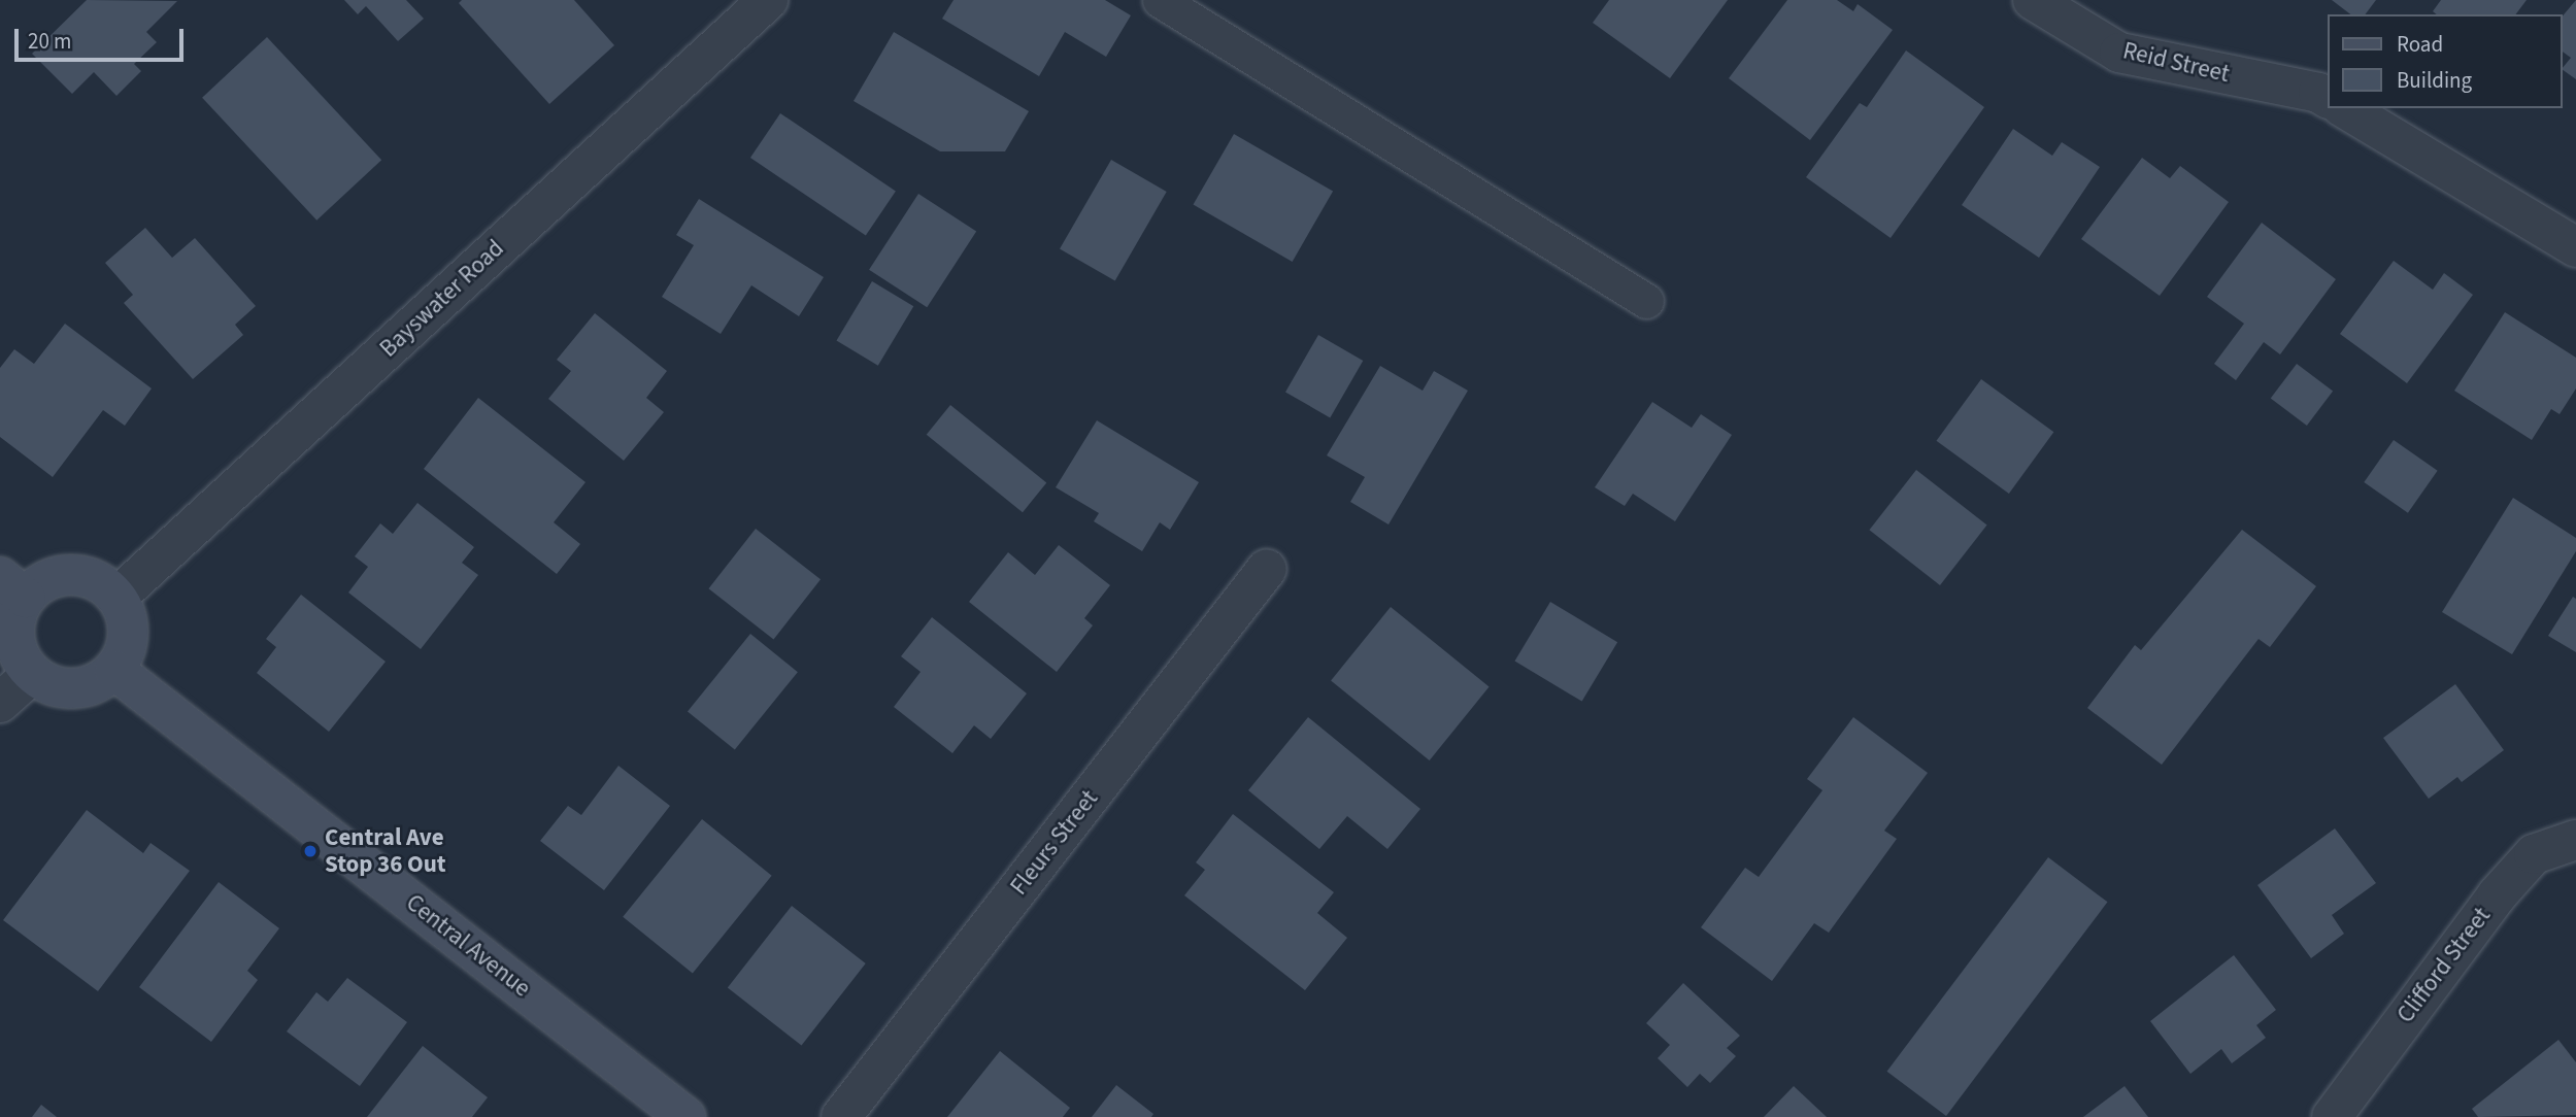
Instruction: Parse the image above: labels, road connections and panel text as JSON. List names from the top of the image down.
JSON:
{
  "streets": {
    "street": [
      "Reid Street",
      "Bayswater Road",
      "Fleurs Street",
      "Central Avenue",
      "Clifford Street"
    ]
  },
  "crossings": [
    ["Bayswater Road", "Central Avenue"]
  ],
  "places": ["Central Ave Stop 36 Out"],
  "legend": ["Road", "Building"],
  "scale_bar": "20 m"
}
